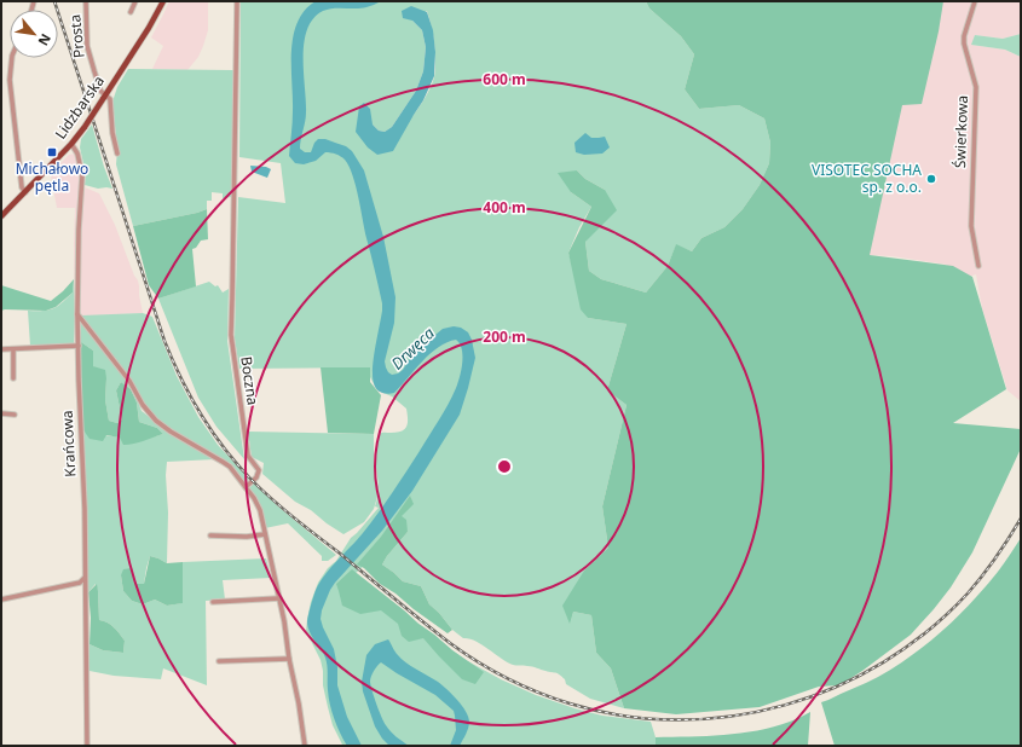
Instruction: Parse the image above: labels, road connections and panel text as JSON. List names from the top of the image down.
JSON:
{
  "streets": {
    "main road": ["Lidzbarska"],
    "street": [
      "Prosta",
      "Świerkowa",
      "Boczna",
      "Krańcowa"
    ]
  },
  "crossings": [
    ["Prosta", "Lidzbarska"],
    ["Lidzbarska", "Krańcowa"]
  ],
  "water": ["Drwęca"],
  "places": {
    "transit": ["Michałowo pętla"],
    "other": ["VISOTEC SOCHA sp. z o.o."]
  },
  "north": "bottom right",
  "rings": ["600 m", "400 m", "200 m"]
}
